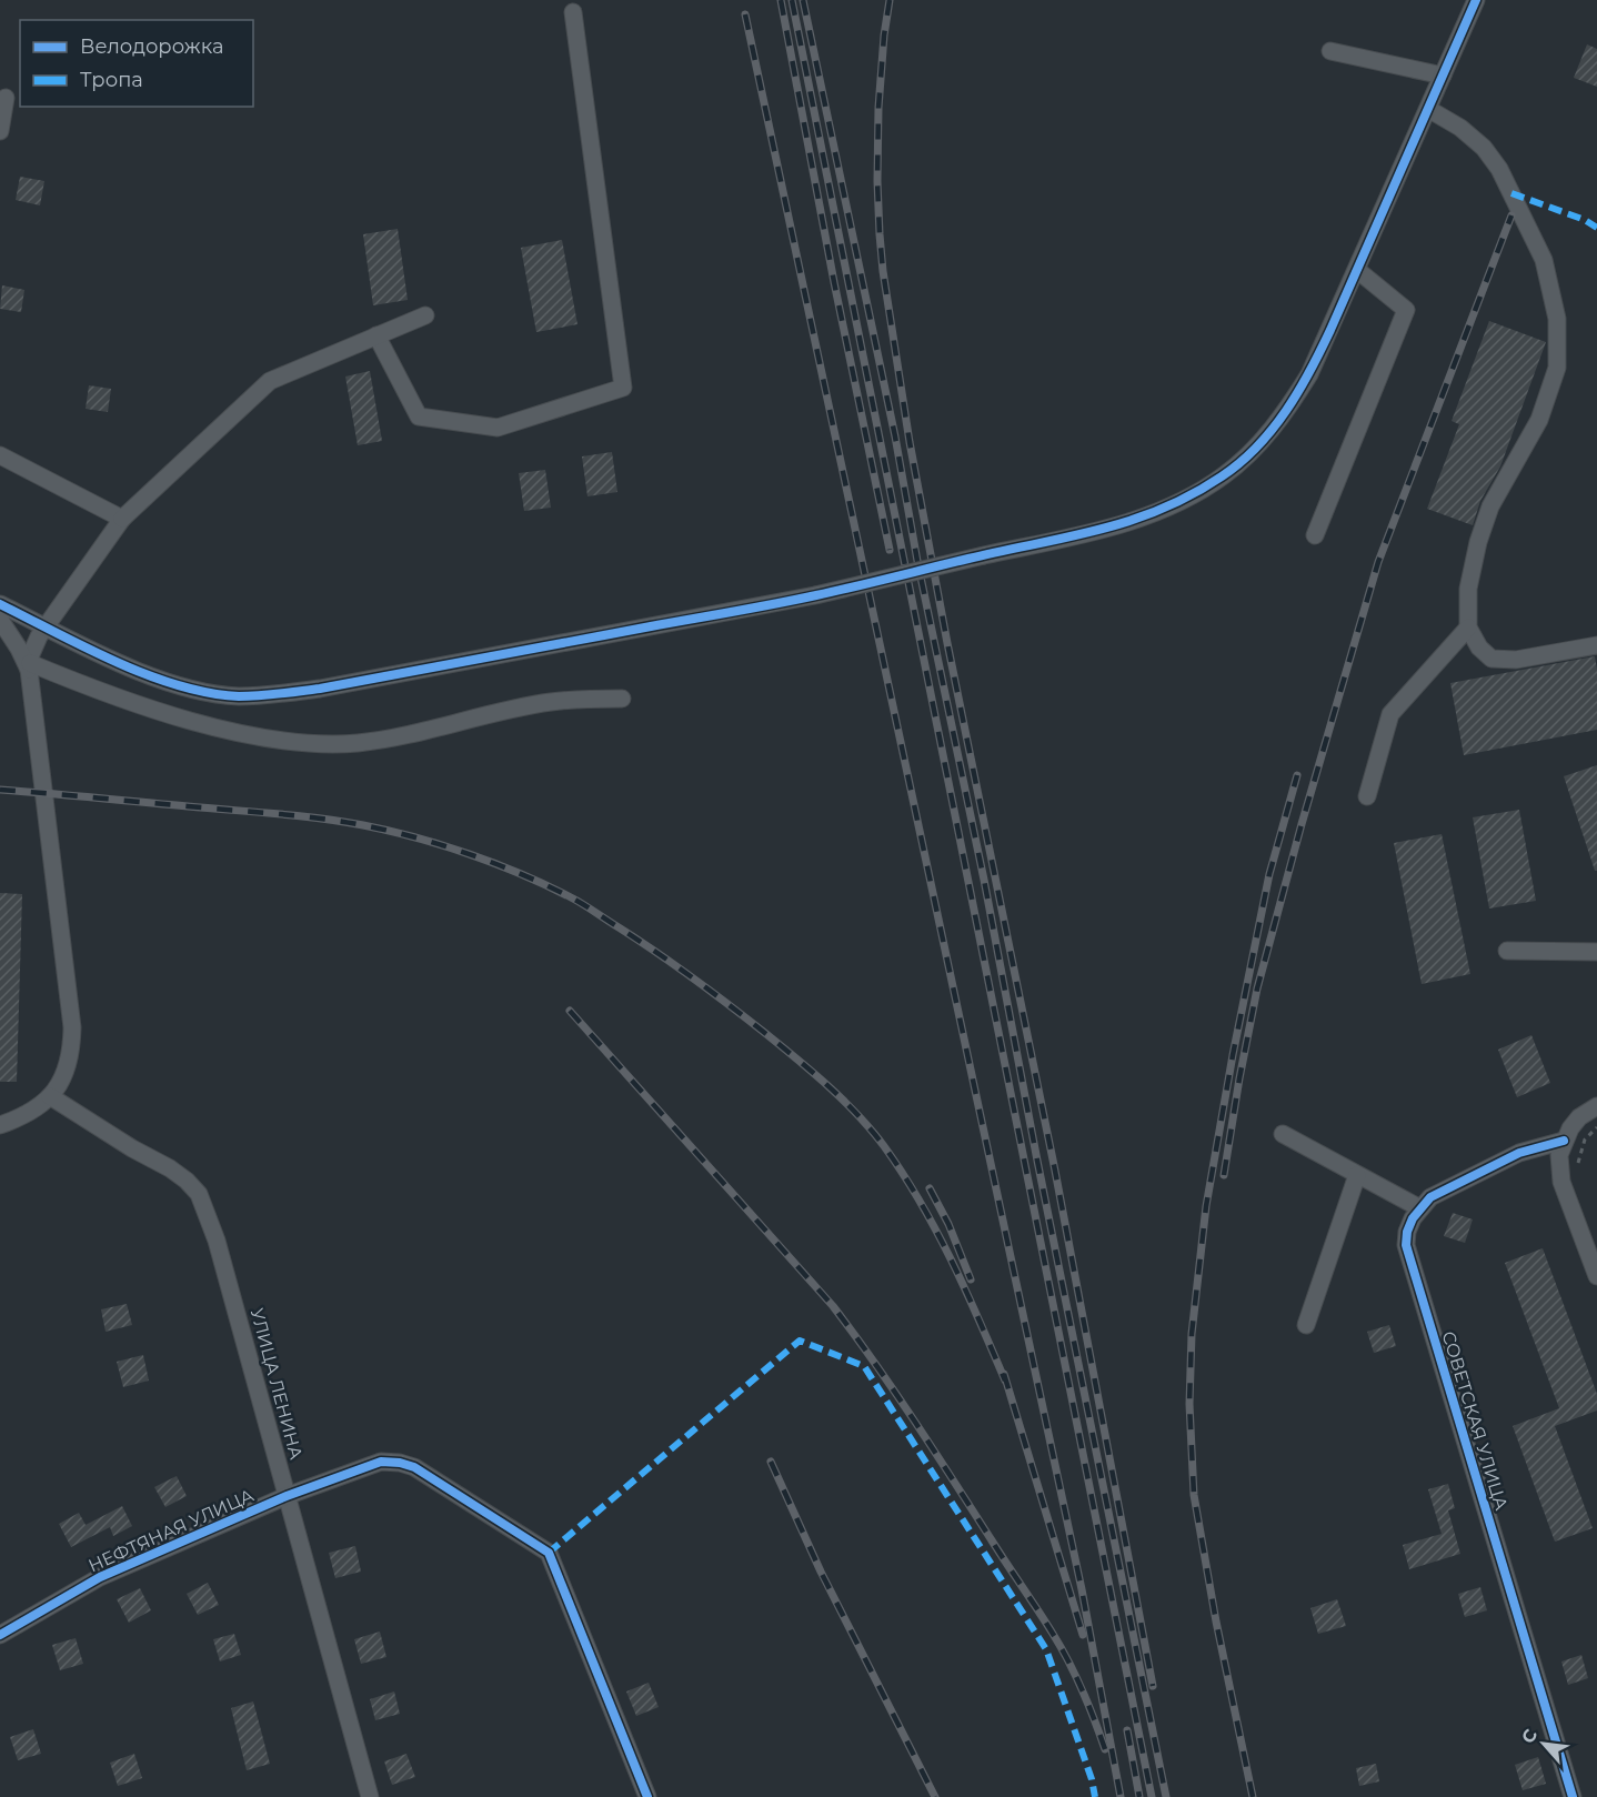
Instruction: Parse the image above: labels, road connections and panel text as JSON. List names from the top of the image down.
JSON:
{
  "streets": {
    "street": ["УЛИЦА ЛЕНИНА", "СОВЕТСКАЯ УЛИЦА", "НЕФТЯНАЯ УЛИЦА"]
  },
  "crossings": [
    ["УЛИЦА ЛЕНИНА", "НЕФТЯНАЯ УЛИЦА"]
  ],
  "legend": ["Велодорожка", "Тропа"],
  "north": "top left"
}
